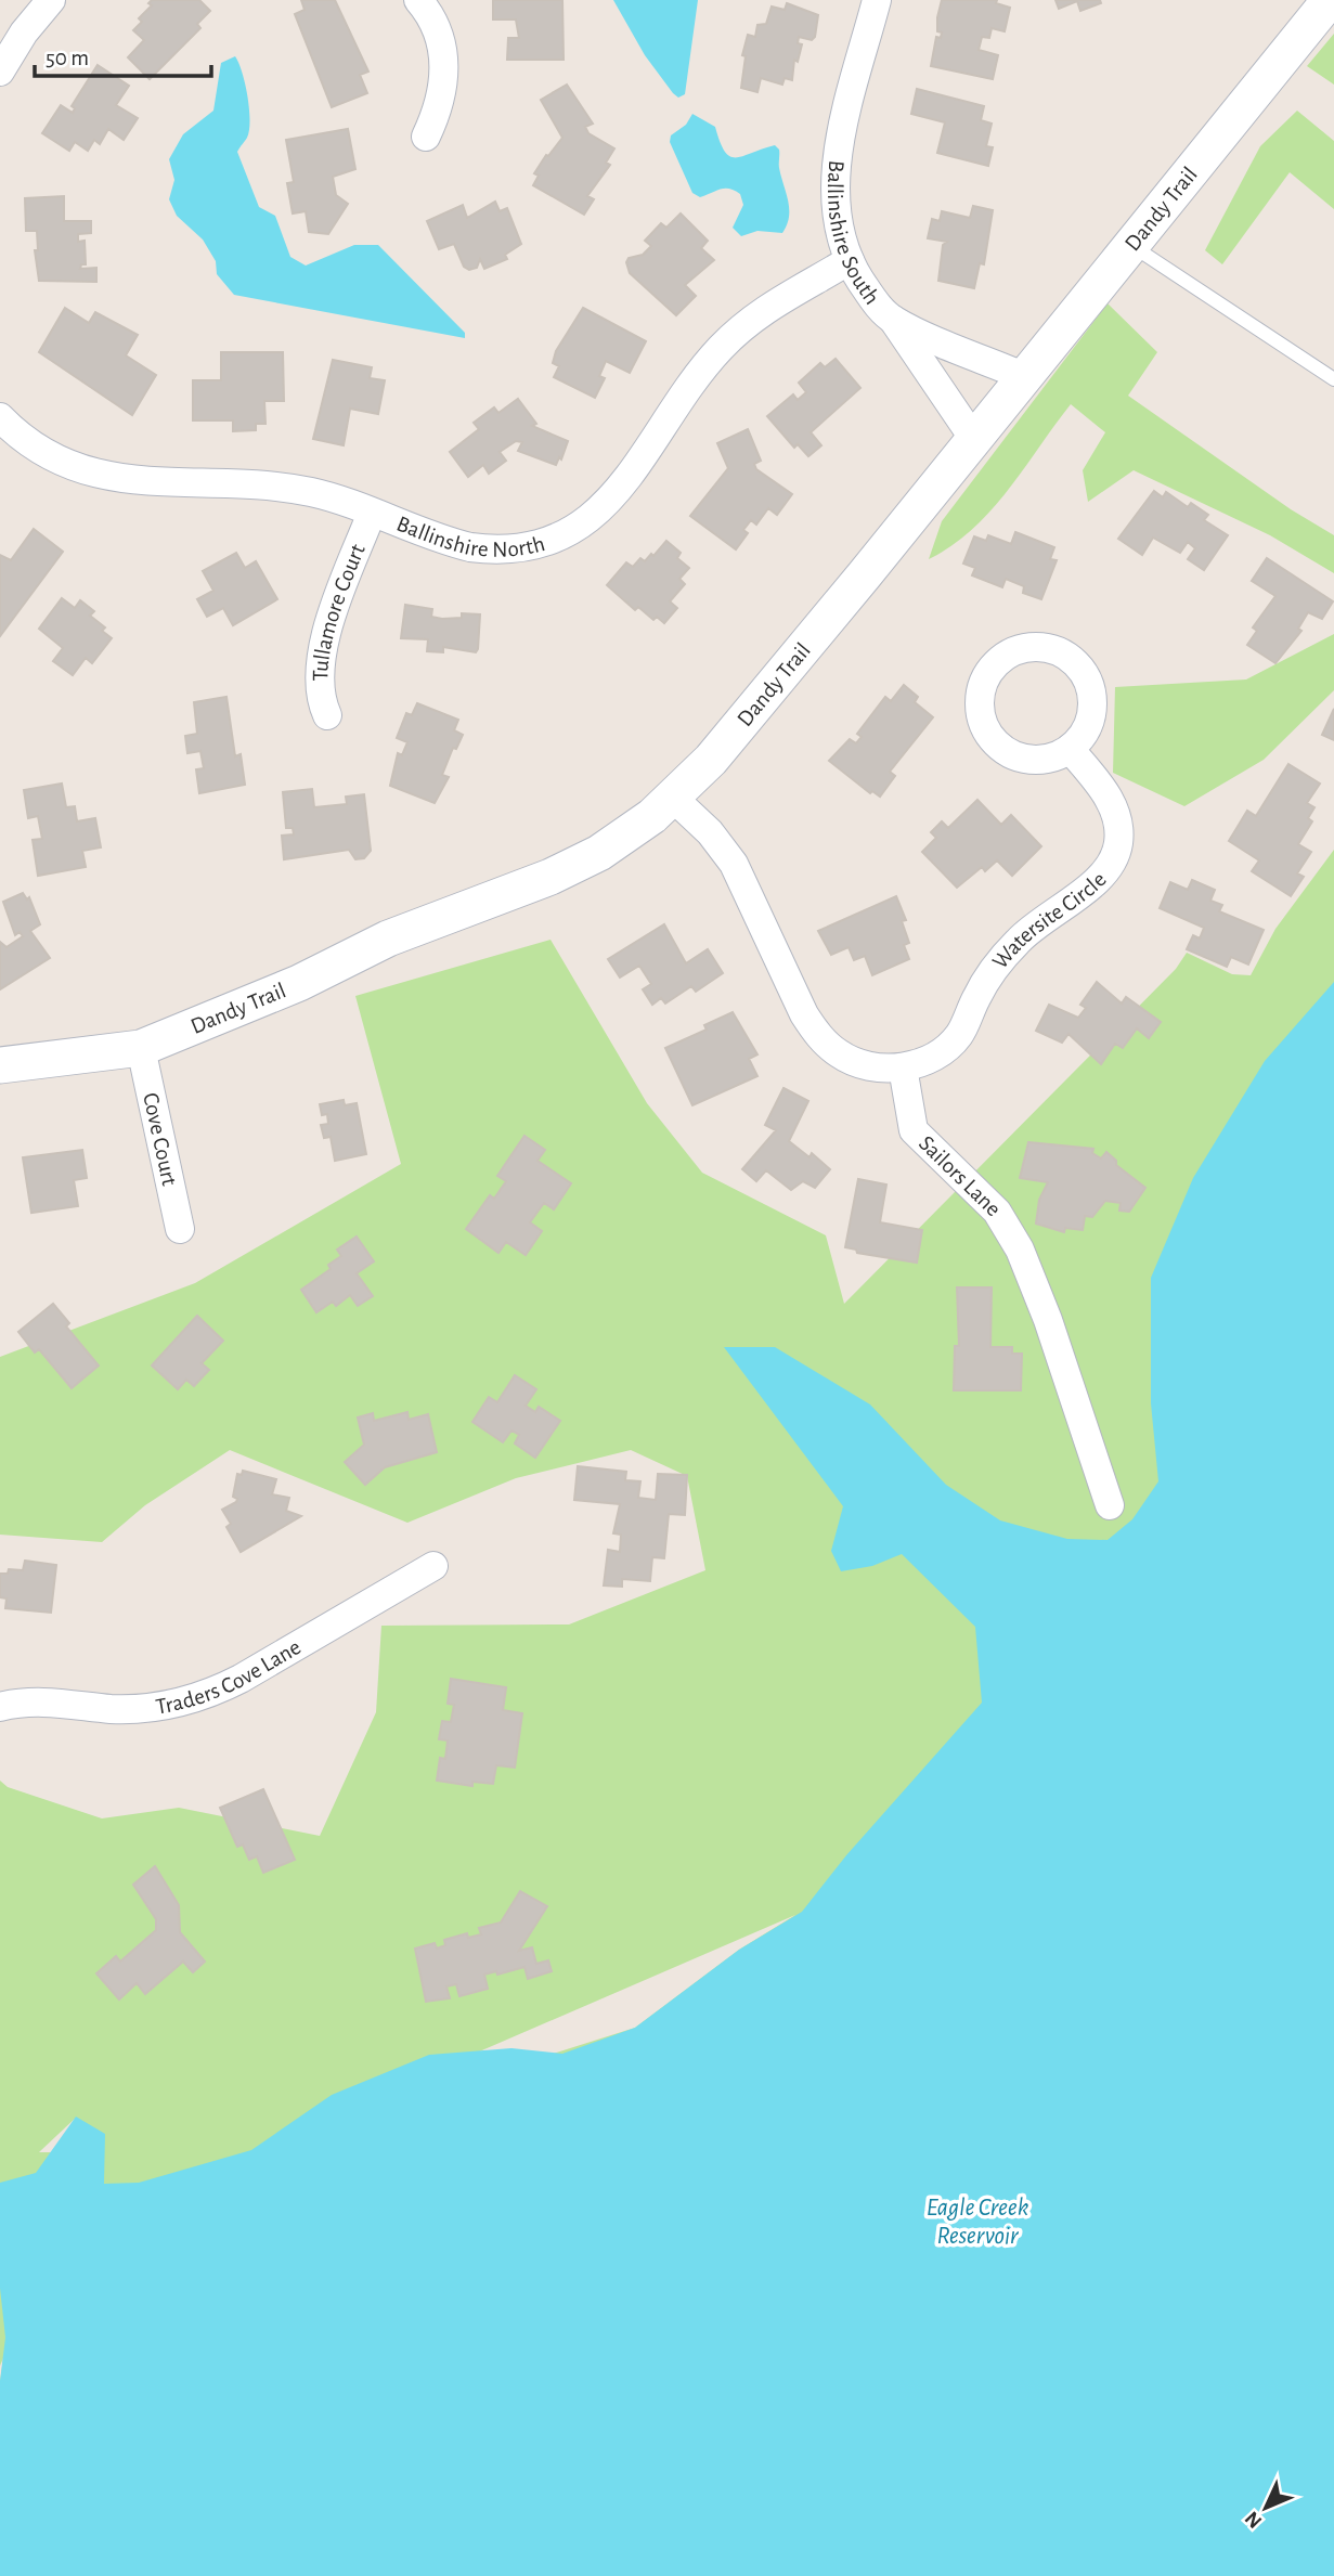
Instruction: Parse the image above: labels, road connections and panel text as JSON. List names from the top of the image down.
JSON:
{
  "streets": {
    "street": [
      "Dandy Trail",
      "Ballinshire South",
      "Ballinshire North",
      "Tullamore Court",
      "Watersite Circle",
      "Cove Court",
      "Sailors Lane",
      "Traders Cove Lane"
    ]
  },
  "crossings": [
    ["Dandy Trail", "Ballinshire South"],
    ["Dandy Trail", "Cove Court"],
    ["Ballinshire South", "Ballinshire North"],
    ["Ballinshire North", "Tullamore Court"],
    ["Watersite Circle", "Sailors Lane"]
  ],
  "water": ["Eagle Creek Reservoir"],
  "scale_bar": "50 m",
  "north": "bottom left"
}
